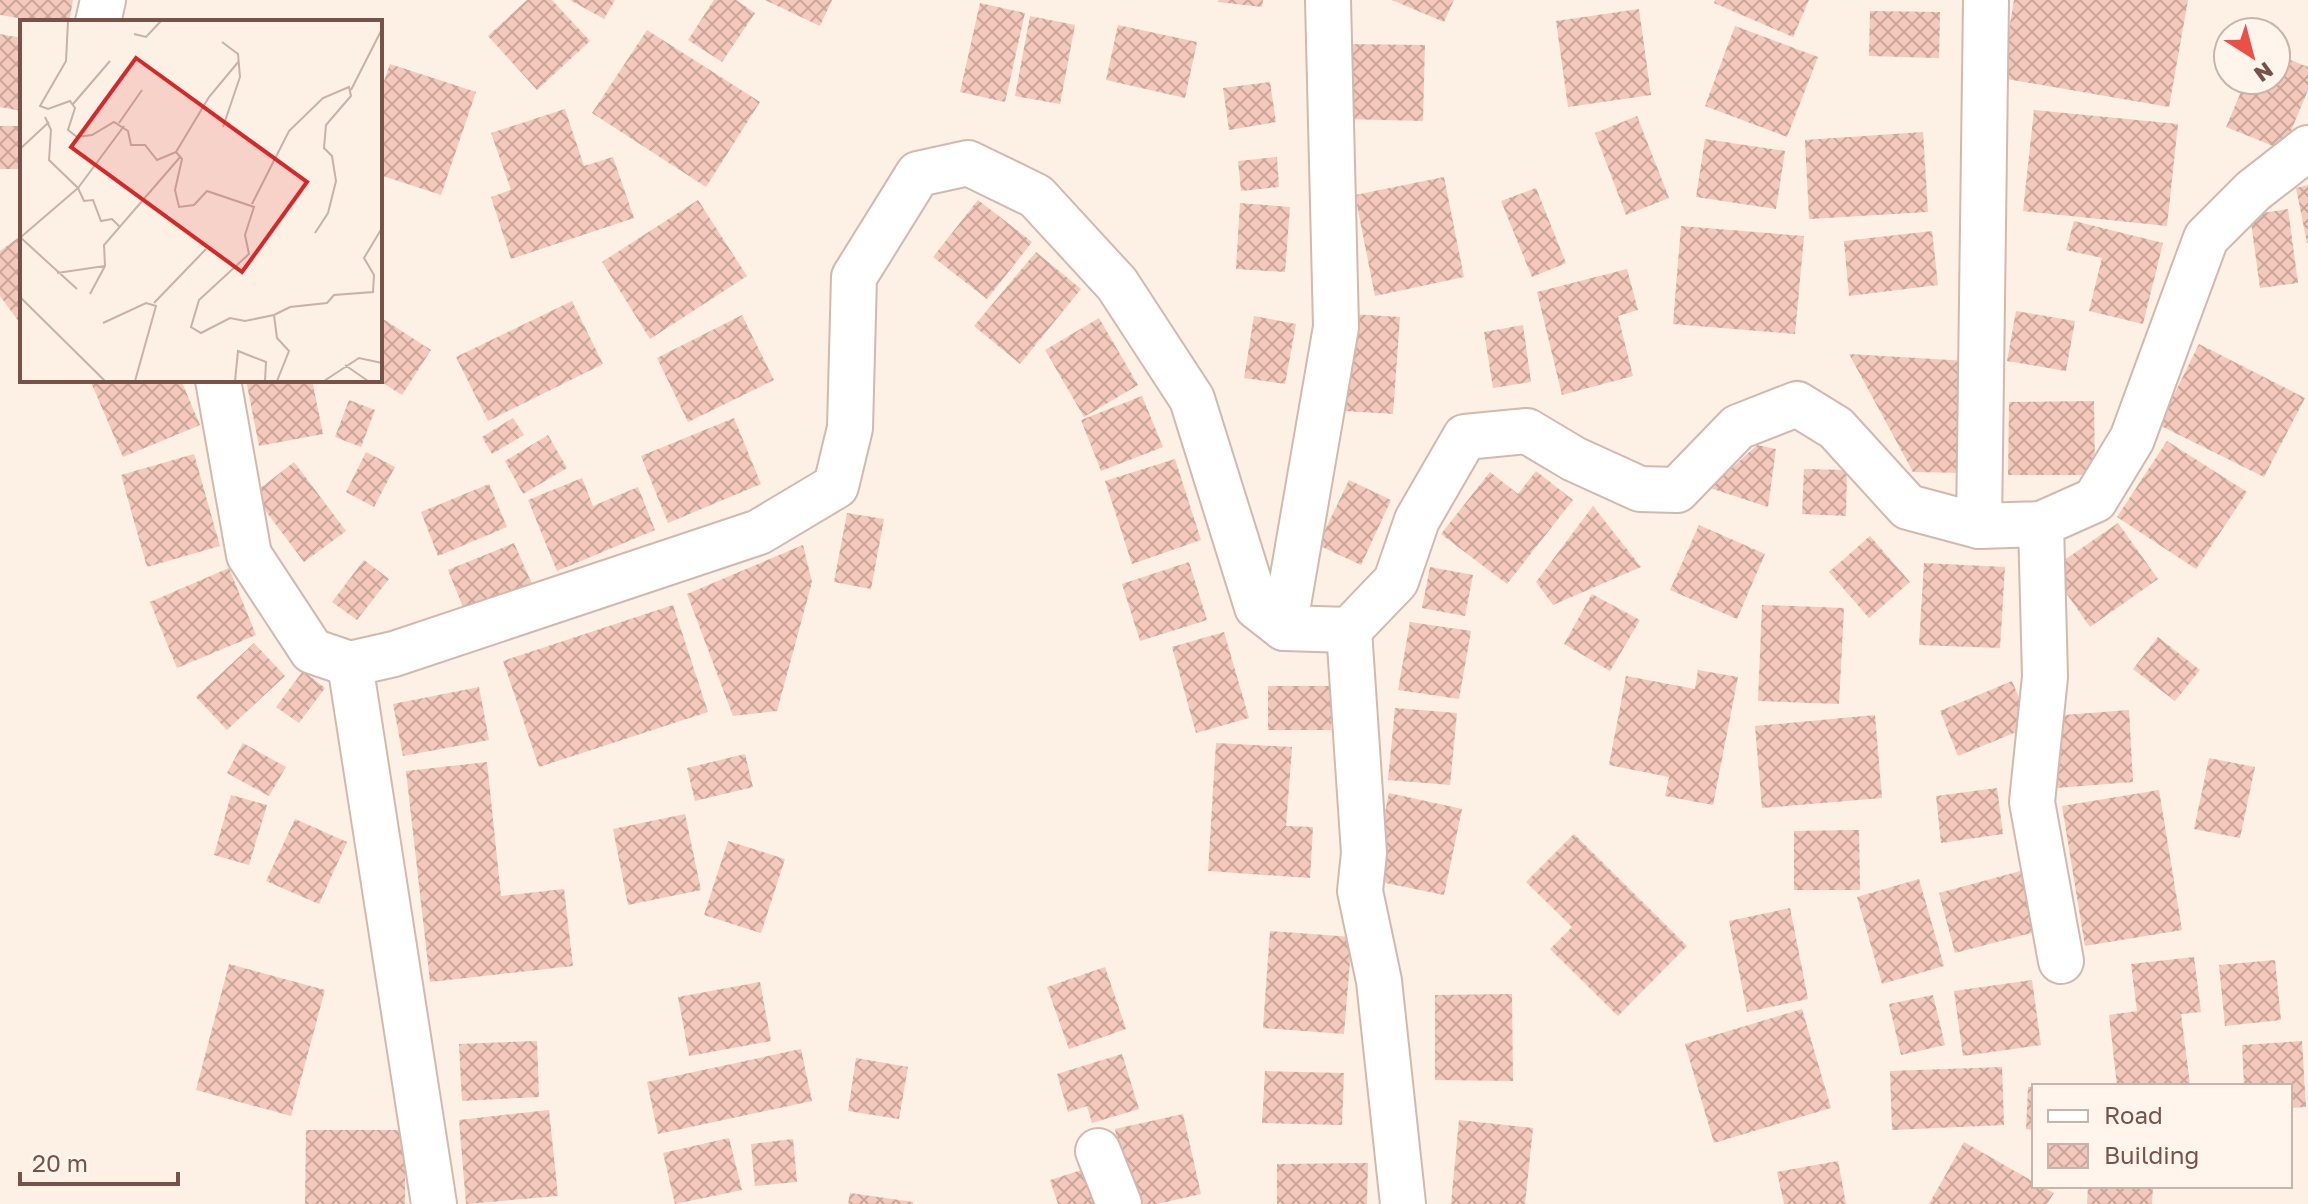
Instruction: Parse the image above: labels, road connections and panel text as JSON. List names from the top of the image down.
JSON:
{
  "legend": ["Road", "Building"],
  "scale_bar": "20 m",
  "north": "bottom right"
}
